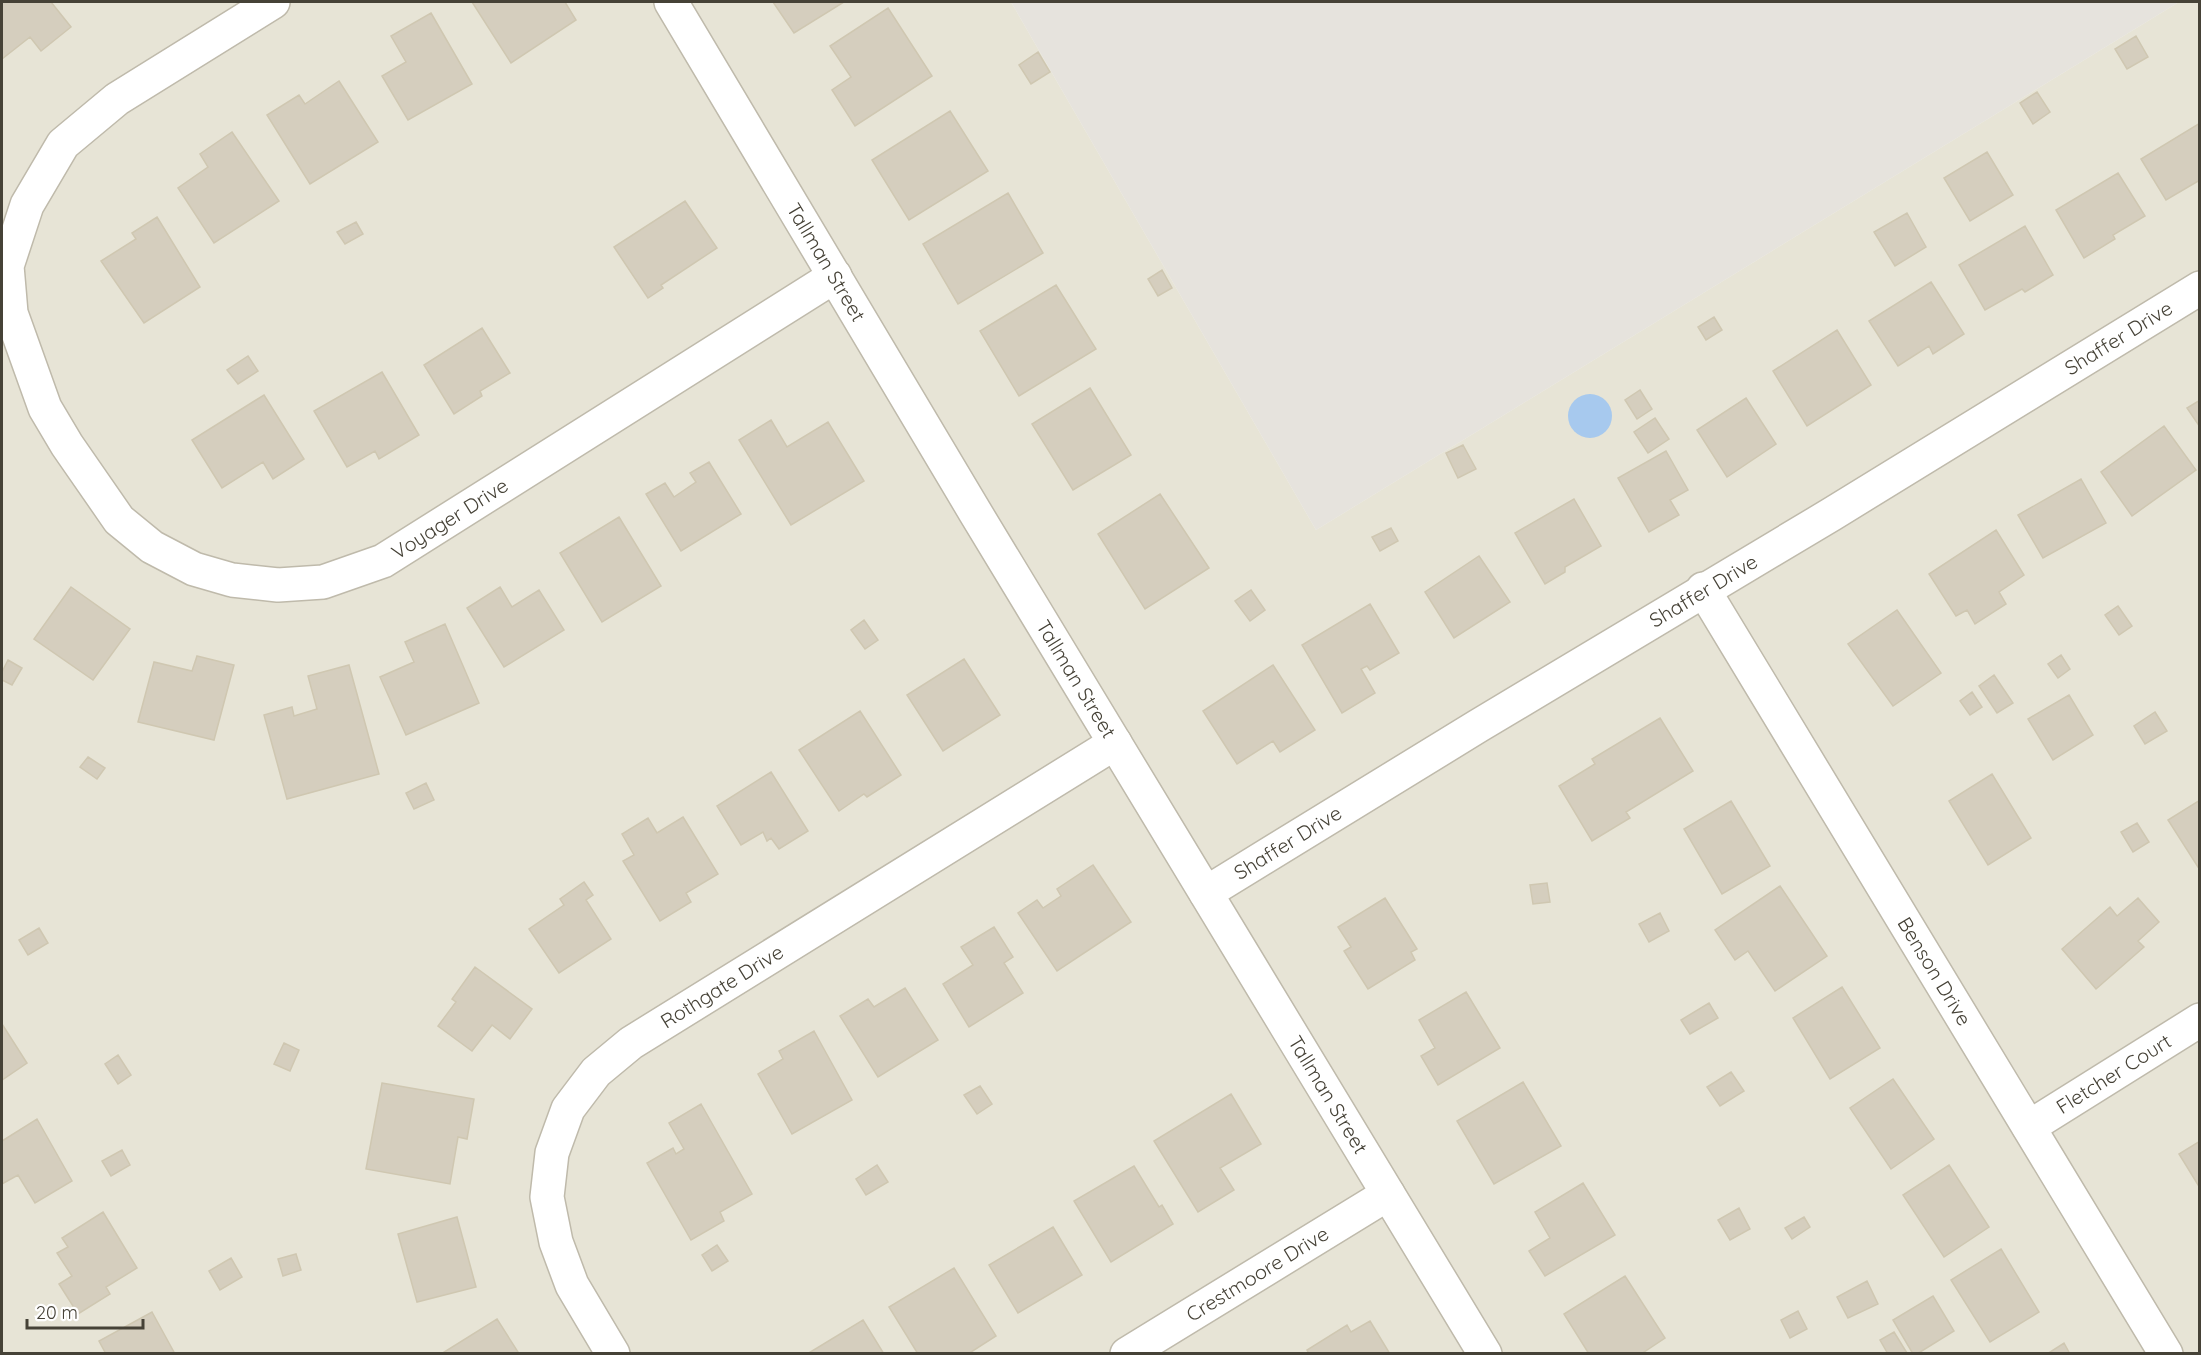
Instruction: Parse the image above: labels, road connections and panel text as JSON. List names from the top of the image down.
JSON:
{
  "streets": {
    "street": [
      "Tallman Street",
      "Shaffer Drive",
      "Voyager Drive",
      "Benson Drive",
      "Rothgate Drive",
      "Fletcher Court",
      "Crestmoore Drive"
    ]
  },
  "crossings": [
    ["Tallman Street", "Shaffer Drive"],
    ["Tallman Street", "Voyager Drive"],
    ["Tallman Street", "Rothgate Drive"],
    ["Tallman Street", "Crestmoore Drive"],
    ["Shaffer Drive", "Benson Drive"],
    ["Benson Drive", "Fletcher Court"]
  ],
  "scale_bar": "20 m"
}
